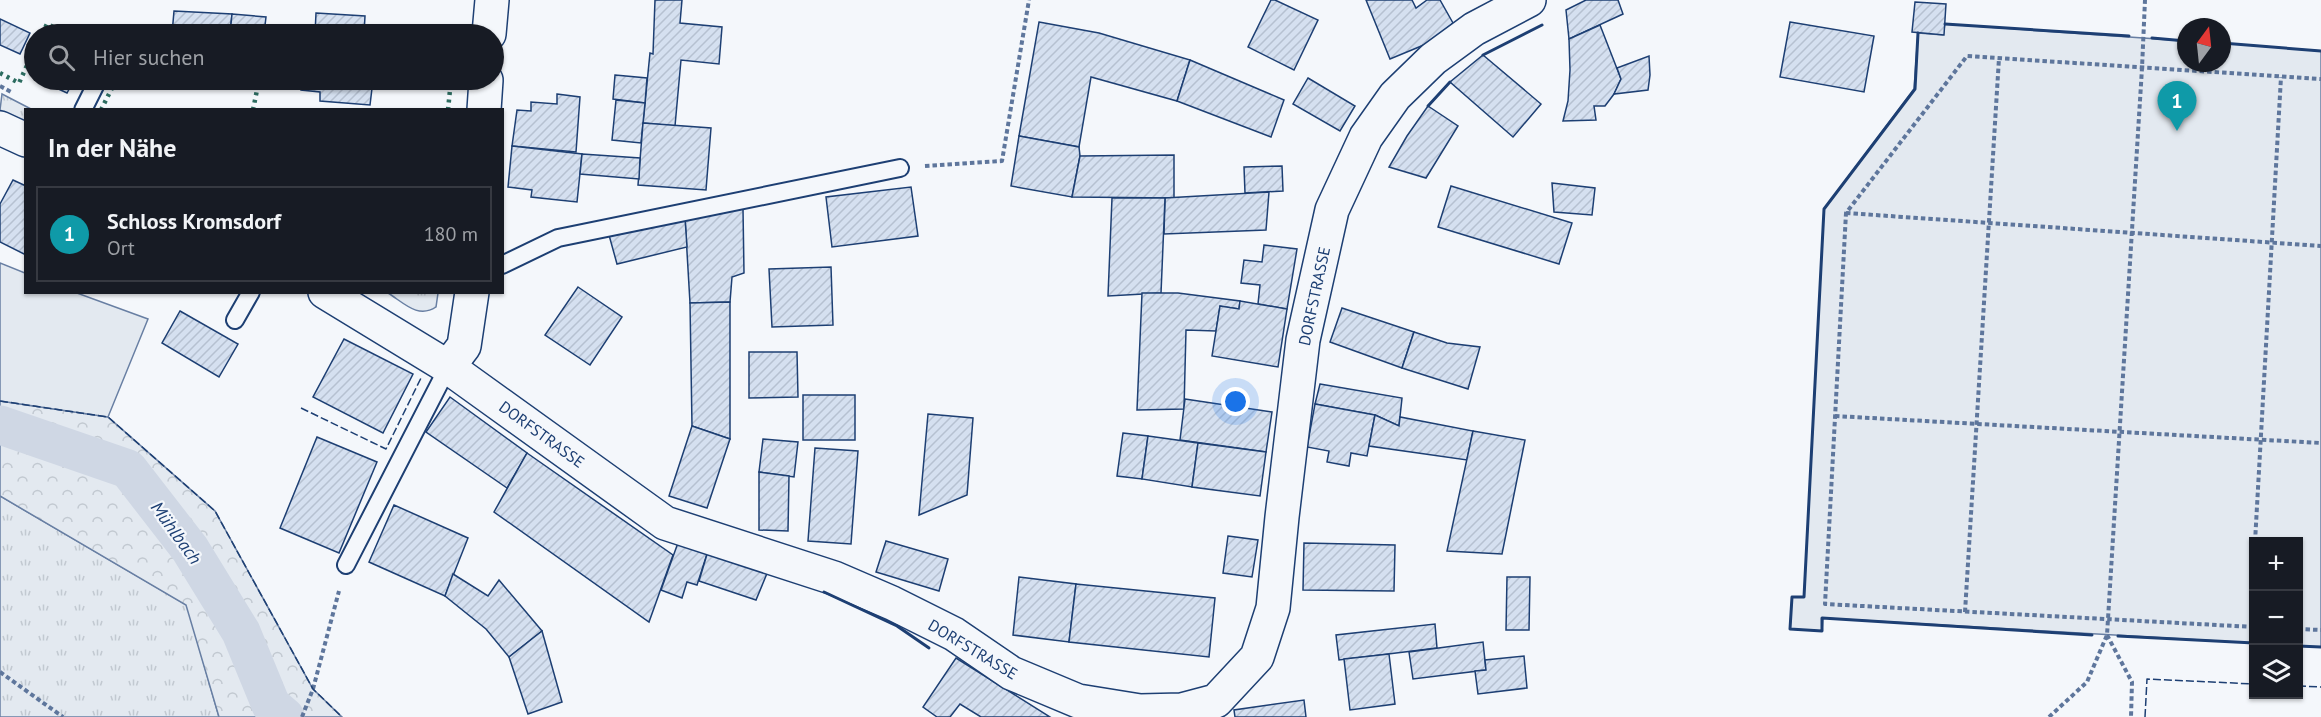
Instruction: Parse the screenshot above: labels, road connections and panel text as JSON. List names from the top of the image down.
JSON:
{
  "streets": {
    "street": ["DORFSTRASSE"]
  },
  "water": ["Mühlbach"],
  "north": "top",
  "page": {
    "search": "Hier suchen",
    "pins": "1",
    "heading": "In der Nähe",
    "list": [
      {
        "mark": "1",
        "name": "Schloss Kromsdorf",
        "note": "Ort",
        "value": "180 m"
      }
    ],
    "map_buttons": ["+", "−"]
  }
}
